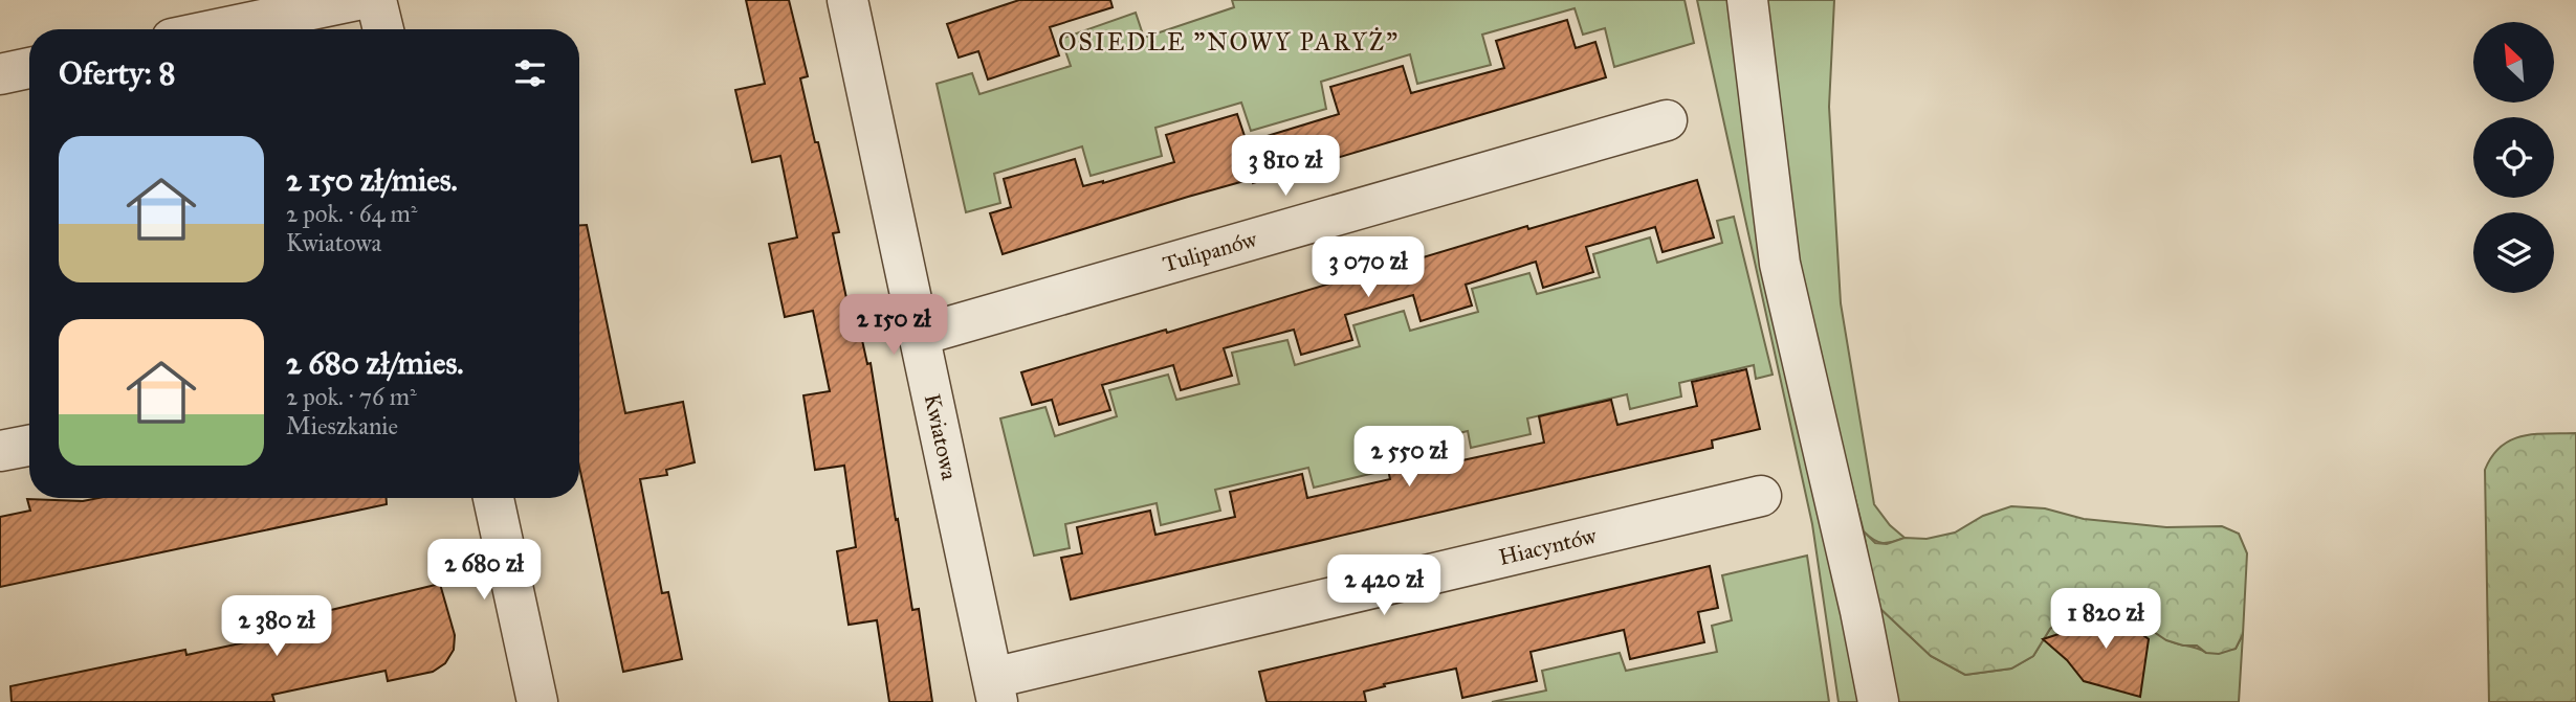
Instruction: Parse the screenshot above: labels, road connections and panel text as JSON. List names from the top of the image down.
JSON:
{
  "streets": {
    "street": ["Tulipanów", "Kwiatowa", "Hiacyntów"]
  },
  "crossings": [
    ["Tulipanów", "Kwiatowa"],
    ["Kwiatowa", "Hiacyntów"]
  ],
  "districts": ["OSIEDLE \"NOWY PARYŻ\""],
  "north": "top left",
  "page": {
    "heading": "Oferty: 8",
    "list": [
      {
        "name": "2 150 zł/mies.",
        "note": "2 pok. · 64 m² · Kwiatowa"
      },
      {
        "name": "2 680 zł/mies.",
        "note": "2 pok. · 76 m² · Mieszkanie"
      }
    ],
    "price": [
      "3 810 zł",
      "3 070 zł",
      "2 150 zł",
      "2 550 zł",
      "2 680 zł",
      "2 420 zł",
      "1 820 zł",
      "2 380 zł"
    ]
  }
}
